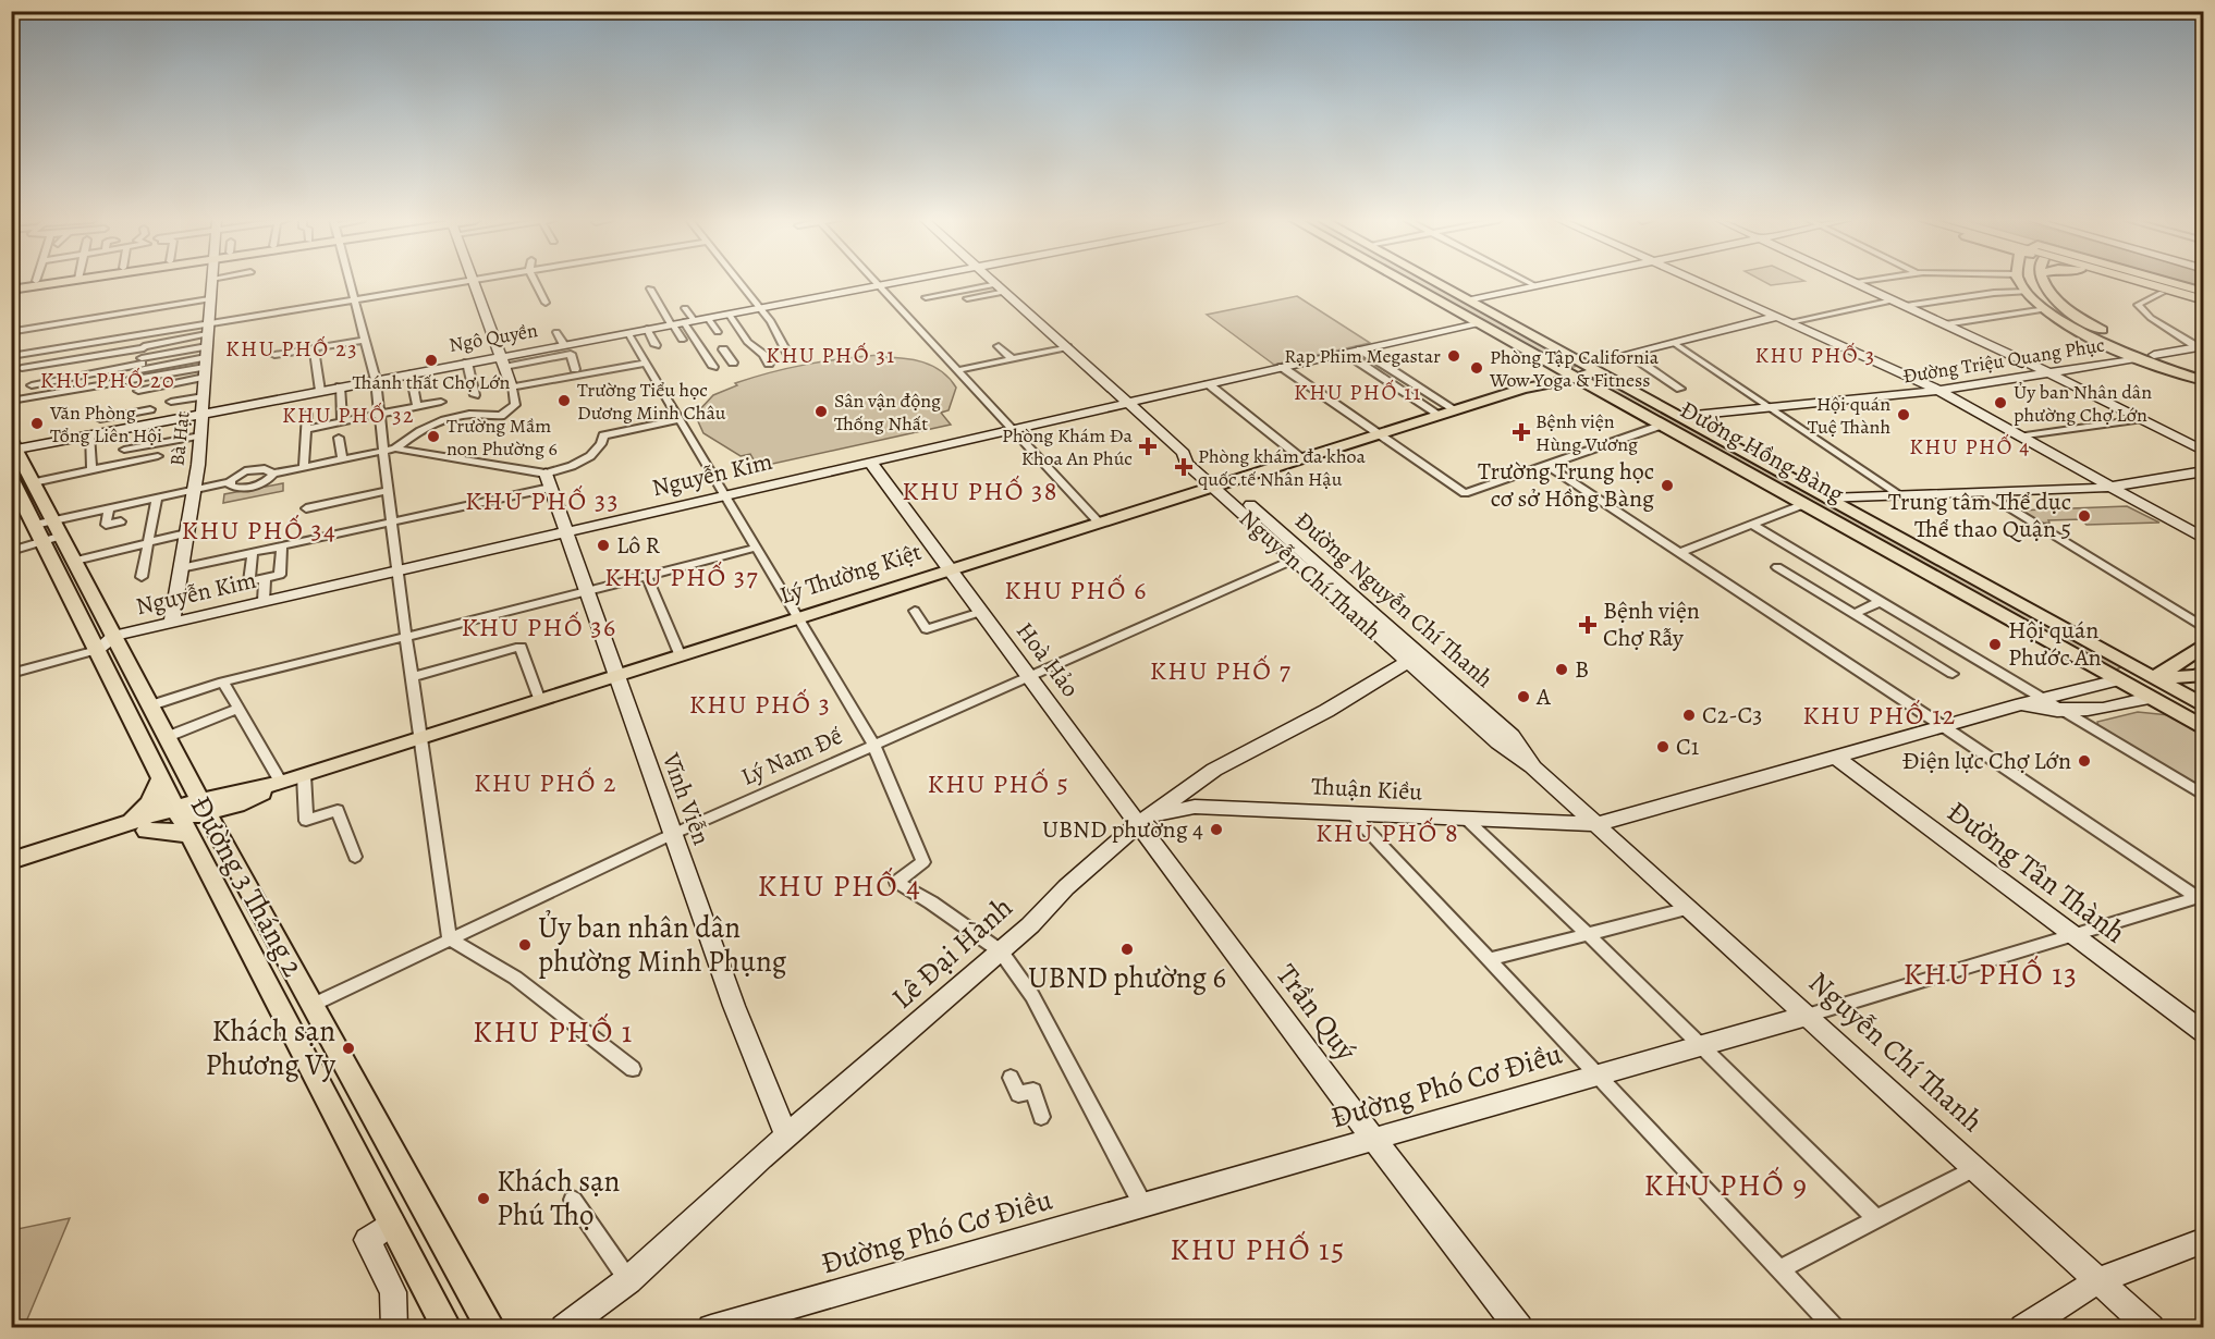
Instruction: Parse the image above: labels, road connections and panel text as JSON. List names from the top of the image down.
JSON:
{
  "streets": {
    "main road": ["Đường Hồng Bàng", "Lý Thường Kiệt", "Đường 3 Tháng 2"],
    "street": [
      "Ngô Quyền",
      "Đường Triệu Quang Phục",
      "Bà Hạt",
      "Nguyễn Kim",
      "Nguyễn Chí Thanh",
      "Đường Nguyễn Chí Thanh",
      "Hoà Hảo",
      "Lý Nam Đế",
      "Thuận Kiều",
      "Vĩnh Viễn",
      "Đường Tân Thành",
      "Lê Đại Hành",
      "Trần Quý",
      "Đường Phó Cơ Điều"
    ]
  },
  "crossings": [
    ["Ngô Quyền", "Bà Hạt"],
    ["Ngô Quyền", "Đường 3 Tháng 2"],
    ["Đường Triệu Quang Phục", "Đường Hồng Bàng"],
    ["Bà Hạt", "Nguyễn Kim"],
    ["Đường Hồng Bàng", "Thuận Kiều"],
    ["Nguyễn Kim", "Nguyễn Chí Thanh"],
    ["Nguyễn Kim", "Hoà Hảo"],
    ["Nguyễn Kim", "Vĩnh Viễn"],
    ["Nguyễn Kim", "Đường 3 Tháng 2"],
    ["Lý Thường Kiệt", "Nguyễn Chí Thanh"],
    ["Lý Thường Kiệt", "Hoà Hảo"],
    ["Lý Thường Kiệt", "Vĩnh Viễn"],
    ["Lý Thường Kiệt", "Đường 3 Tháng 2"],
    ["Nguyễn Chí Thanh", "Đường Nguyễn Chí Thanh"],
    ["Nguyễn Chí Thanh", "Lý Nam Đế"],
    ["Nguyễn Chí Thanh", "Thuận Kiều"],
    ["Nguyễn Chí Thanh", "Lê Đại Hành"],
    ["Nguyễn Chí Thanh", "Đường Phó Cơ Điều"],
    ["Đường Nguyễn Chí Thanh", "Thuận Kiều"],
    ["Hoà Hảo", "Lý Nam Đế"],
    ["Hoà Hảo", "Thuận Kiều"],
    ["Hoà Hảo", "Lê Đại Hành"],
    ["Hoà Hảo", "Trần Quý"],
    ["Lý Nam Đế", "Vĩnh Viễn"],
    ["Lý Nam Đế", "Đường 3 Tháng 2"],
    ["Thuận Kiều", "Đường Tân Thành"],
    ["Thuận Kiều", "Lê Đại Hành"],
    ["Thuận Kiều", "Trần Quý"],
    ["Vĩnh Viễn", "Lê Đại Hành"],
    ["Đường Tân Thành", "Đường Phó Cơ Điều"],
    ["Lê Đại Hành", "Trần Quý"],
    ["Trần Quý", "Đường Phó Cơ Điều"]
  ],
  "districts": [
    "KHU PHỐ 23",
    "KHU PHỐ 31",
    "KHU PHỐ 3",
    "KHU PHỐ 20",
    "KHU PHỐ 11",
    "KHU PHỐ 32",
    "KHU PHỐ 4",
    "KHU PHỐ 38",
    "KHU PHỐ 33",
    "KHU PHỐ 34",
    "KHU PHỐ 37",
    "KHU PHỐ 6",
    "KHU PHỐ 36",
    "KHU PHỐ 7",
    "KHU PHỐ 3",
    "KHU PHỐ 12",
    "KHU PHỐ 2",
    "KHU PHỐ 5",
    "KHU PHỐ 8",
    "KHU PHỐ 4",
    "KHU PHỐ 13",
    "KHU PHỐ 1",
    "KHU PHỐ 9",
    "KHU PHỐ 15"
  ],
  "places": {
    "other": [
      "Rạp Phim Megastar",
      "Thánh thất Chợ Lớn",
      "Phòng Tập California Wow Yoga & Fitness",
      "Trường Tiểu học Dương Minh Châu",
      "Ủy ban Nhân dân phường Chợ Lớn",
      "Sân vận động Thống Nhất",
      "Hội quán Tuệ Thành",
      "Văn Phòng Tổng Liên Hội",
      "Trường Mầm non Phường 6",
      "Trường Trung học cơ sở Hồng Bàng",
      "Trung tâm Thể dục Thể thao Quận 5",
      "Lô R",
      "Hội quán Phước An",
      "B",
      "A",
      "C2-C3",
      "C1",
      "Điện lực Chợ Lớn",
      "UBND phường 4",
      "Ủy ban nhân dân phường Minh Phụng",
      "UBND phường 6",
      "Khách sạn Phương Vy",
      "Khách sạn Phú Thọ"
    ],
    "health": [
      "Bệnh viện Hùng Vương",
      "Phòng Khám Đa Khoa An Phúc",
      "Phòng khám đa khoa quốc tế Nhân Hậu",
      "Bệnh viện Chợ Rẫy"
    ]
  }
}
